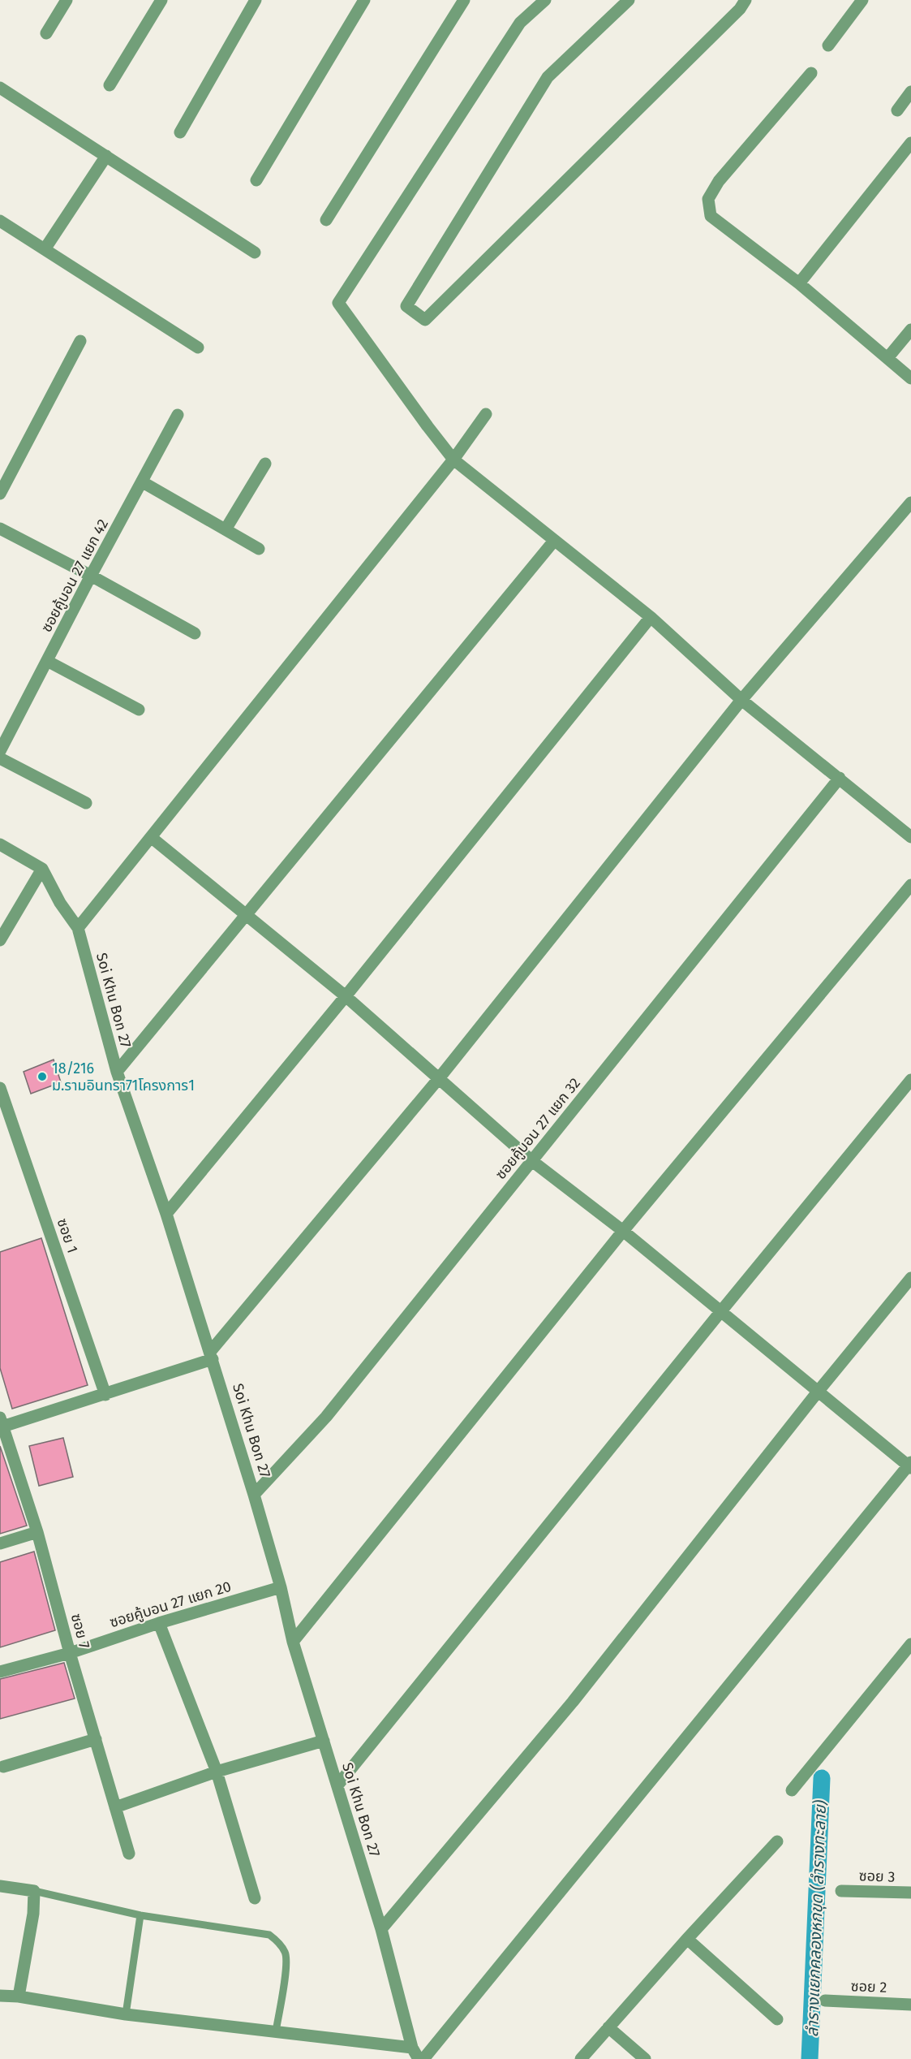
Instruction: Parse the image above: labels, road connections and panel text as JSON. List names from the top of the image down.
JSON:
{
  "streets": {
    "street": [
      "ซอยคู้บอน 27 แยก 42",
      "Soi Khu Bon 27",
      "ซอยคู้บอน 27 แยก 32",
      "ซอย 1",
      "ซอยคู้บอน 27 แยก 20",
      "ซอย 7",
      "ซอย 3",
      "ซอย 2"
    ]
  },
  "crossings": [
    ["Soi Khu Bon 27", "ซอยคู้บอน 27 แยก 32"],
    ["Soi Khu Bon 27", "ซอยคู้บอน 27 แยก 20"],
    ["ซอยคู้บอน 27 แยก 20", "ซอย 7"]
  ],
  "water": ["ลำรางแยกคลองหกขุด (ลำรางทะลาย)"],
  "places": ["18/216 ม.รามอินทรา71โครงการ1"]
}
